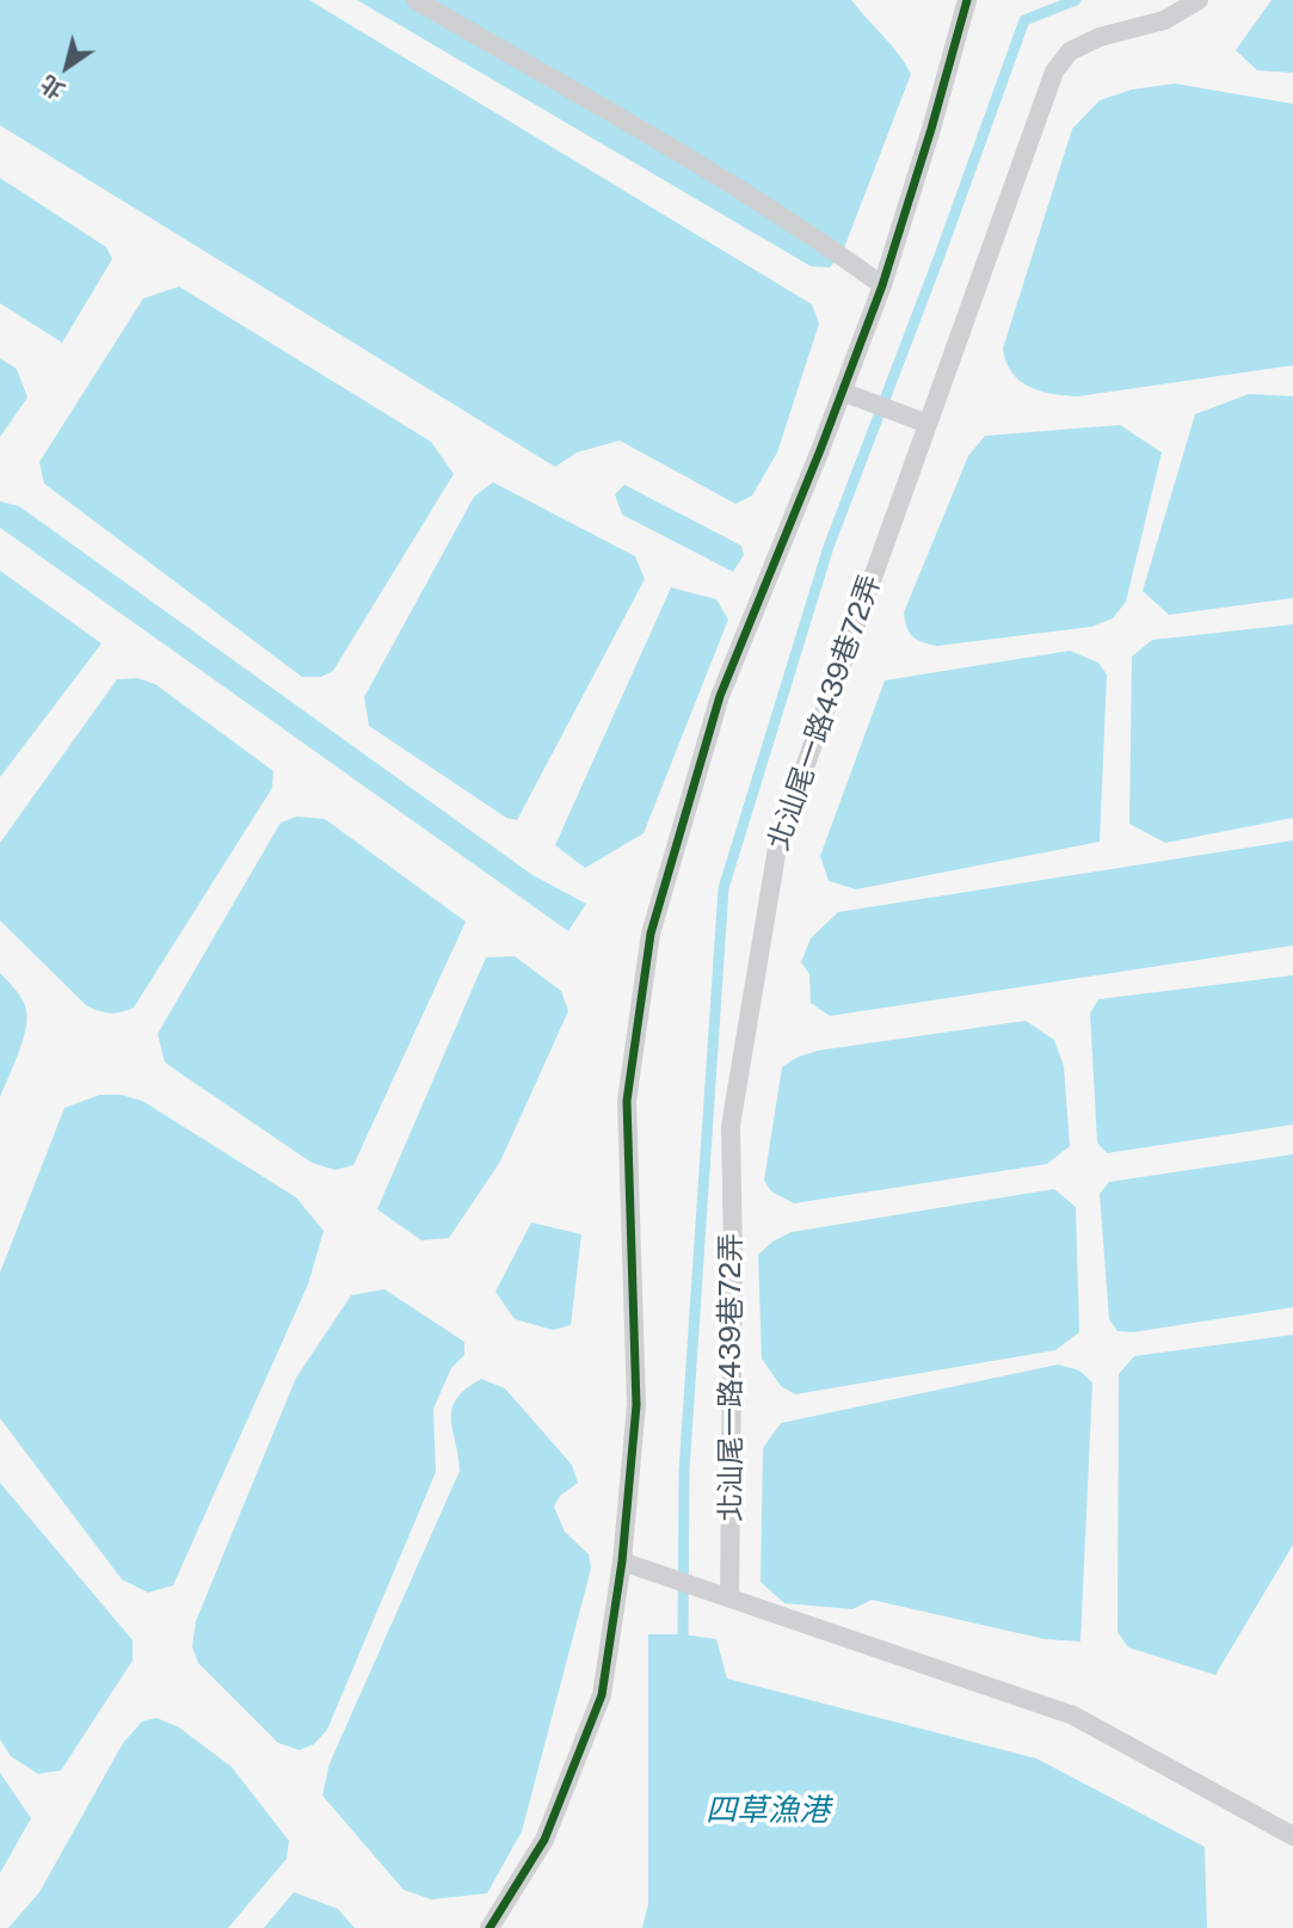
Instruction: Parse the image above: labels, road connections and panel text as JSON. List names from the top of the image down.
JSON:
{
  "streets": {
    "lane": ["北汕尾一路439巷72弄"]
  },
  "water": ["四草漁港"],
  "north": "bottom left"
}
